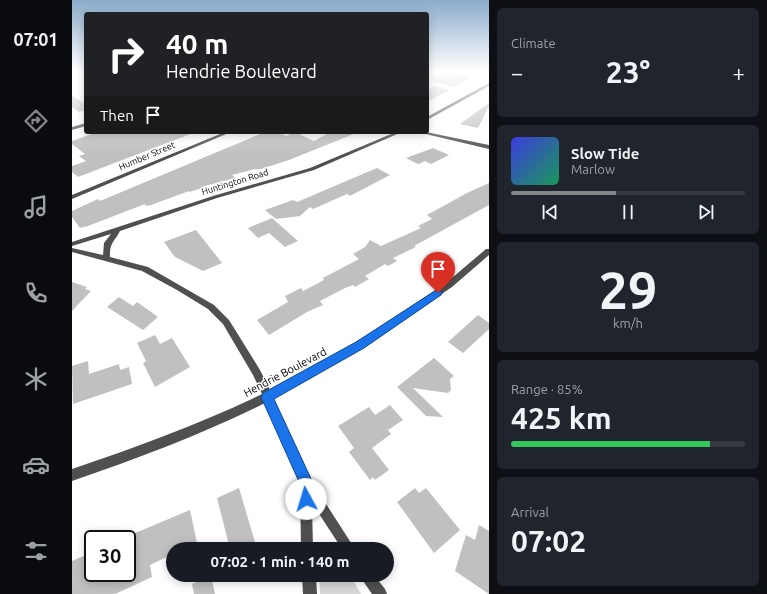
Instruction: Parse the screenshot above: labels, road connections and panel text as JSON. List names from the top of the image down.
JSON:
{
  "streets": {
    "street": ["Humber Street", "Huntington Road", "Hendrie Boulevard"]
  },
  "page": {
    "tabs": "07:01",
    "tile": [
      "Climate",
      ["29", "km/h"],
      ["Range · 85%", "425 km"],
      ["Arrival", "07:02"]
    ],
    "turn": ["40 m", "Hendrie Boulevard"],
    "heat": ["−", "23°", "+"],
    "then": "Then",
    "song": ["Slow Tide", "Marlow"],
    "limit": "30",
    "trip": "07:02 · 1 min · 140 m"
  }
}
